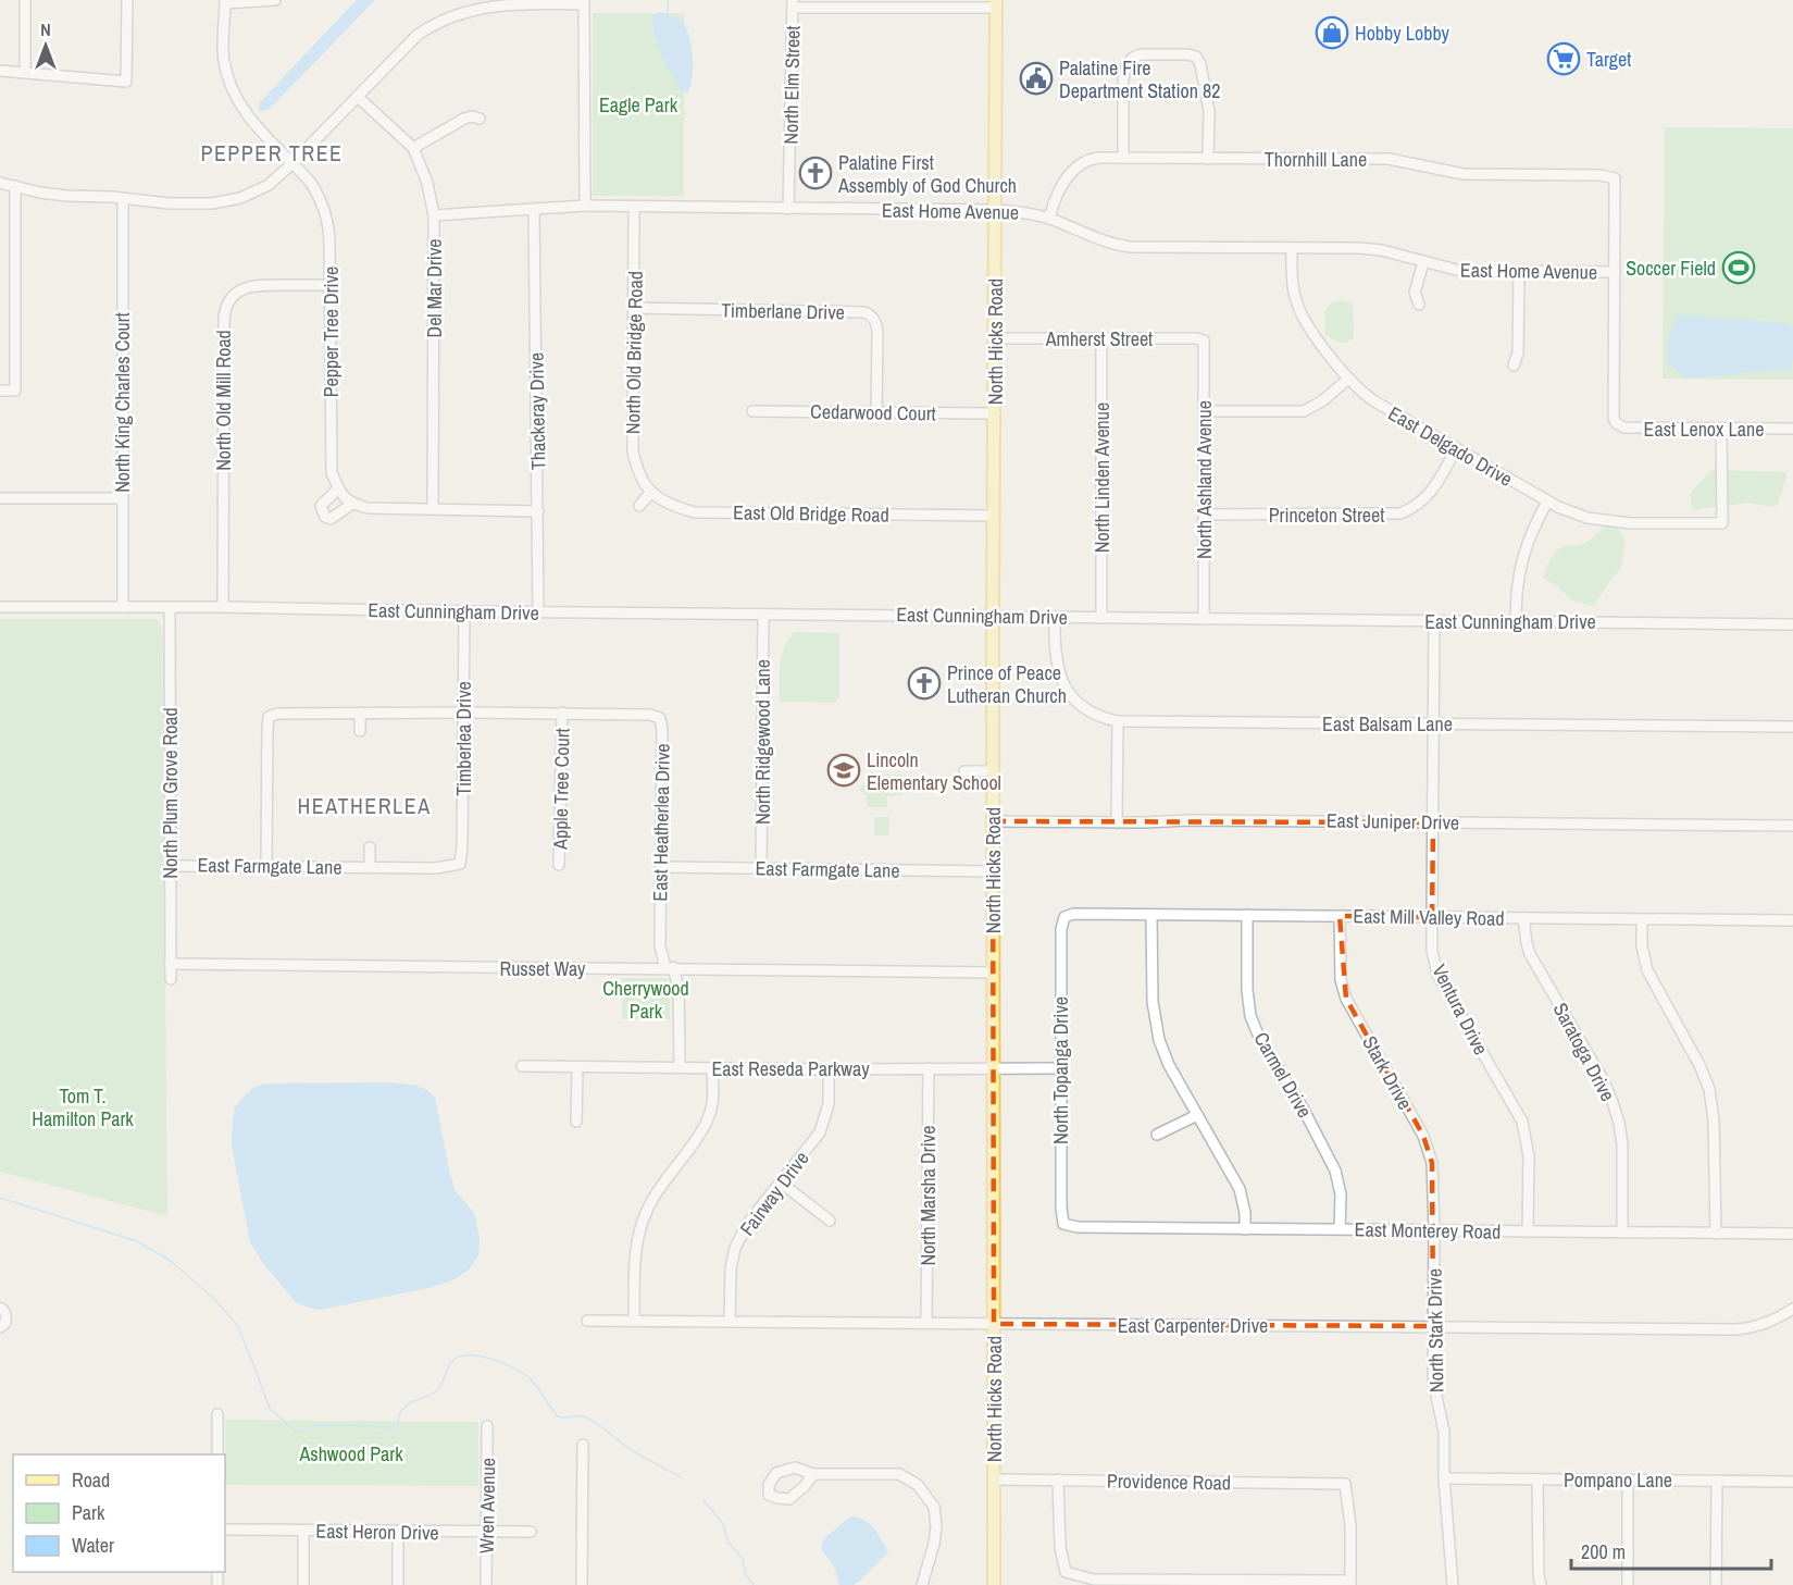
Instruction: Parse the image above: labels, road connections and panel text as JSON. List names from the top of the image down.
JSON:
{
  "streets": {
    "main road": ["North Hicks Road"],
    "street": [
      "North Elm Street",
      "Thornhill Lane",
      "East Home Avenue",
      "Del Mar Drive",
      "Timberlane Drive",
      "Pepper Tree Drive",
      "Amherst Street",
      "North Old Bridge Road",
      "North Old Mill Road",
      "North King Charles Court",
      "Thackeray Drive",
      "Cedarwood Court",
      "East Lenox Lane",
      "East Delgado Drive",
      "North Linden Avenue",
      "North Ashland Avenue",
      "East Old Bridge Road",
      "Princeton Street",
      "East Cunningham Drive",
      "East Balsam Lane",
      "Timberlea Drive",
      "North Ridgewood Lane",
      "Apple Tree Court",
      "North Plum Grove Road",
      "East Juniper Drive",
      "East Heatherlea Drive",
      "East Farmgate Lane",
      "East Mill Valley Road",
      "Russet Way",
      "Ventura Drive",
      "Saratoga Drive",
      "East Reseda Parkway",
      "North Topanga Drive",
      "Stark Drive",
      "Carmel Drive",
      "Fairway Drive",
      "North Marsha Drive",
      "East Monterey Road",
      "East Carpenter Drive",
      "North Stark Drive",
      "Pompano Lane",
      "Providence Road",
      "Wren Avenue",
      "East Heron Drive"
    ]
  },
  "crossings": [
    ["North Elm Street", "East Home Avenue"],
    ["Thornhill Lane", "East Home Avenue"],
    ["Thornhill Lane", "East Lenox Lane"],
    ["East Home Avenue", "Del Mar Drive"],
    ["East Home Avenue", "North Hicks Road"],
    ["East Home Avenue", "North Old Bridge Road"],
    ["East Home Avenue", "Thackeray Drive"],
    ["East Home Avenue", "East Lenox Lane"],
    ["East Home Avenue", "East Delgado Drive"],
    ["Timberlane Drive", "North Old Bridge Road"],
    ["Timberlane Drive", "Cedarwood Court"],
    ["Pepper Tree Drive", "North Old Mill Road"],
    ["Amherst Street", "North Hicks Road"],
    ["Amherst Street", "North Linden Avenue"],
    ["Amherst Street", "North Ashland Avenue"],
    ["North Hicks Road", "Cedarwood Court"],
    ["North Hicks Road", "East Old Bridge Road"],
    ["North Hicks Road", "East Cunningham Drive"],
    ["North Hicks Road", "East Juniper Drive"],
    ["North Hicks Road", "East Farmgate Lane"],
    ["North Hicks Road", "Russet Way"],
    ["North Hicks Road", "East Reseda Parkway"],
    ["North Hicks Road", "East Carpenter Drive"],
    ["North Hicks Road", "Providence Road"],
    ["North Old Bridge Road", "East Old Bridge Road"],
    ["North Old Mill Road", "East Cunningham Drive"],
    ["North King Charles Court", "East Cunningham Drive"],
    ["Thackeray Drive", "East Cunningham Drive"],
    ["East Lenox Lane", "East Delgado Drive"],
    ["East Delgado Drive", "Princeton Street"],
    ["North Linden Avenue", "East Cunningham Drive"],
    ["North Ashland Avenue", "Princeton Street"],
    ["North Ashland Avenue", "East Cunningham Drive"],
    ["East Cunningham Drive", "East Balsam Lane"],
    ["East Cunningham Drive", "Timberlea Drive"],
    ["East Cunningham Drive", "North Ridgewood Lane"],
    ["East Cunningham Drive", "North Plum Grove Road"],
    ["East Cunningham Drive", "Ventura Drive"],
    ["East Balsam Lane", "Ventura Drive"],
    ["Timberlea Drive", "East Heatherlea Drive"],
    ["Timberlea Drive", "East Farmgate Lane"],
    ["North Ridgewood Lane", "East Farmgate Lane"],
    ["Apple Tree Court", "East Heatherlea Drive"],
    ["North Plum Grove Road", "East Farmgate Lane"],
    ["North Plum Grove Road", "Russet Way"],
    ["East Juniper Drive", "Ventura Drive"],
    ["East Heatherlea Drive", "East Farmgate Lane"],
    ["East Heatherlea Drive", "Russet Way"],
    ["East Heatherlea Drive", "East Reseda Parkway"],
    ["East Mill Valley Road", "Ventura Drive"],
    ["East Mill Valley Road", "Saratoga Drive"],
    ["East Mill Valley Road", "North Topanga Drive"],
    ["East Mill Valley Road", "Stark Drive"],
    ["East Mill Valley Road", "Carmel Drive"],
    ["Ventura Drive", "East Monterey Road"],
    ["Saratoga Drive", "East Monterey Road"],
    ["East Reseda Parkway", "North Topanga Drive"],
    ["East Reseda Parkway", "Fairway Drive"],
    ["East Reseda Parkway", "North Marsha Drive"],
    ["North Topanga Drive", "East Monterey Road"],
    ["Stark Drive", "East Monterey Road"],
    ["Stark Drive", "North Stark Drive"],
    ["Carmel Drive", "East Monterey Road"],
    ["Fairway Drive", "East Carpenter Drive"],
    ["North Marsha Drive", "East Carpenter Drive"],
    ["East Monterey Road", "North Stark Drive"],
    ["East Carpenter Drive", "North Stark Drive"],
    ["North Stark Drive", "Pompano Lane"],
    ["Wren Avenue", "East Heron Drive"]
  ],
  "districts": ["PEPPER TREE", "HEATHERLEA"],
  "parks": [
    "Eagle Park",
    "Cherrywood Park",
    "Tom T. Hamilton Park",
    "Ashwood Park"
  ],
  "places": {
    "shop": ["Hobby Lobby"],
    "supermarket": ["Target"],
    "public building": ["Palatine Fire Department Station 82"],
    "church": ["Palatine First Assembly of God Church", "Prince of Peace Lutheran Church"],
    "sports": ["Soccer Field"],
    "school or university": ["Lincoln Elementary School"]
  },
  "legend": ["Road", "Park", "Water"],
  "scale_bar": "200 m",
  "north": "top"
}
